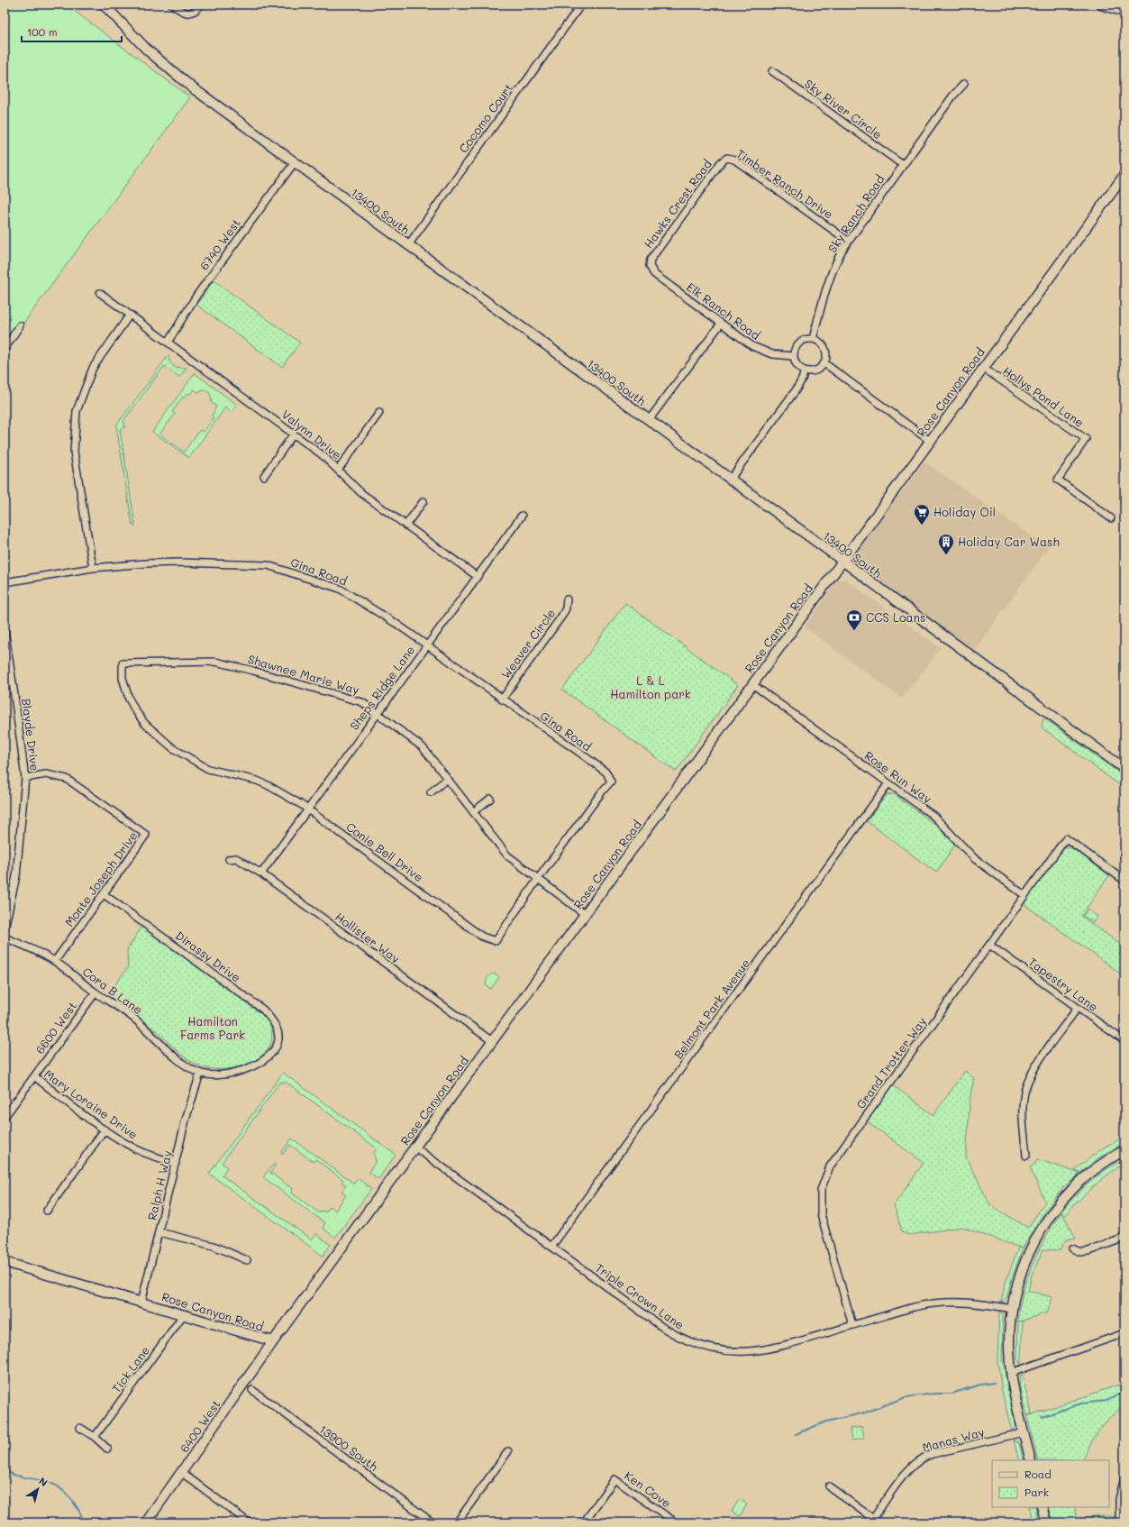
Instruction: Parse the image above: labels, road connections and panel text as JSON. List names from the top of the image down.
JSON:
{
  "streets": {
    "street": [
      "Sky River Circle",
      "Cocomo Court",
      "Timber Ranch Drive",
      "Hawks Crest Road",
      "13400 South",
      "Sky Ranch Road",
      "6740 West",
      "Elk Ranch Road",
      "Rose Canyon Road",
      "Hollys Pond Lane",
      "Valynn Drive",
      "Gina Road",
      "Weaver Circle",
      "Shawnee Marie Way",
      "Sheps Ridge Lane",
      "Blayde Drive",
      "Rose Run Way",
      "Conie Bell Drive",
      "Monte Joseph Drive",
      "Hollister Way",
      "Dirassy Drive",
      "Tapestry Lane",
      "Cora B Lane",
      "Belmont Park Avenue",
      "6600 West",
      "Grand Trotter Way",
      "Mary Loraine Drive",
      "Ralph H Way",
      "Triple Crown Lane",
      "Tick Lane",
      "6400 West",
      "Manas Way",
      "13900 South",
      "Ken Cove"
    ]
  },
  "crossings": [
    ["Sky River Circle", "Sky Ranch Road"],
    ["Cocomo Court", "13400 South"],
    ["Timber Ranch Drive", "Hawks Crest Road"],
    ["Timber Ranch Drive", "Sky Ranch Road"],
    ["Hawks Crest Road", "Elk Ranch Road"],
    ["13400 South", "6740 West"],
    ["13400 South", "Rose Canyon Road"],
    ["Sky Ranch Road", "Elk Ranch Road"],
    ["6740 West", "Valynn Drive"],
    ["Rose Canyon Road", "Hollys Pond Lane"],
    ["Rose Canyon Road", "Shawnee Marie Way"],
    ["Rose Canyon Road", "Rose Run Way"],
    ["Rose Canyon Road", "Hollister Way"],
    ["Rose Canyon Road", "Ralph H Way"],
    ["Rose Canyon Road", "Triple Crown Lane"],
    ["Rose Canyon Road", "Tick Lane"],
    ["Rose Canyon Road", "6400 West"],
    ["Valynn Drive", "Sheps Ridge Lane"],
    ["Gina Road", "Weaver Circle"],
    ["Gina Road", "Sheps Ridge Lane"],
    ["Gina Road", "Conie Bell Drive"],
    ["Shawnee Marie Way", "Sheps Ridge Lane"],
    ["Shawnee Marie Way", "Conie Bell Drive"],
    ["Sheps Ridge Lane", "Conie Bell Drive"],
    ["Sheps Ridge Lane", "Hollister Way"],
    ["Blayde Drive", "Monte Joseph Drive"],
    ["Rose Run Way", "Belmont Park Avenue"],
    ["Rose Run Way", "Grand Trotter Way"],
    ["Monte Joseph Drive", "Dirassy Drive"],
    ["Monte Joseph Drive", "Cora B Lane"],
    ["Dirassy Drive", "Cora B Lane"],
    ["Dirassy Drive", "Ralph H Way"],
    ["Tapestry Lane", "Grand Trotter Way"],
    ["Cora B Lane", "6600 West"],
    ["Cora B Lane", "Ralph H Way"],
    ["Belmont Park Avenue", "Triple Crown Lane"],
    ["6600 West", "Mary Loraine Drive"],
    ["Grand Trotter Way", "Triple Crown Lane"],
    ["Mary Loraine Drive", "Ralph H Way"]
  ],
  "parks": ["L & L Hamilton park", "Hamilton Farms Park"],
  "places": {
    "supermarket": ["Holiday Oil"],
    "building": ["Holiday Car Wash"],
    "bank": ["CCS Loans"]
  },
  "legend": ["Road", "Park"],
  "scale_bar": "100 m",
  "north": "top right"
}
